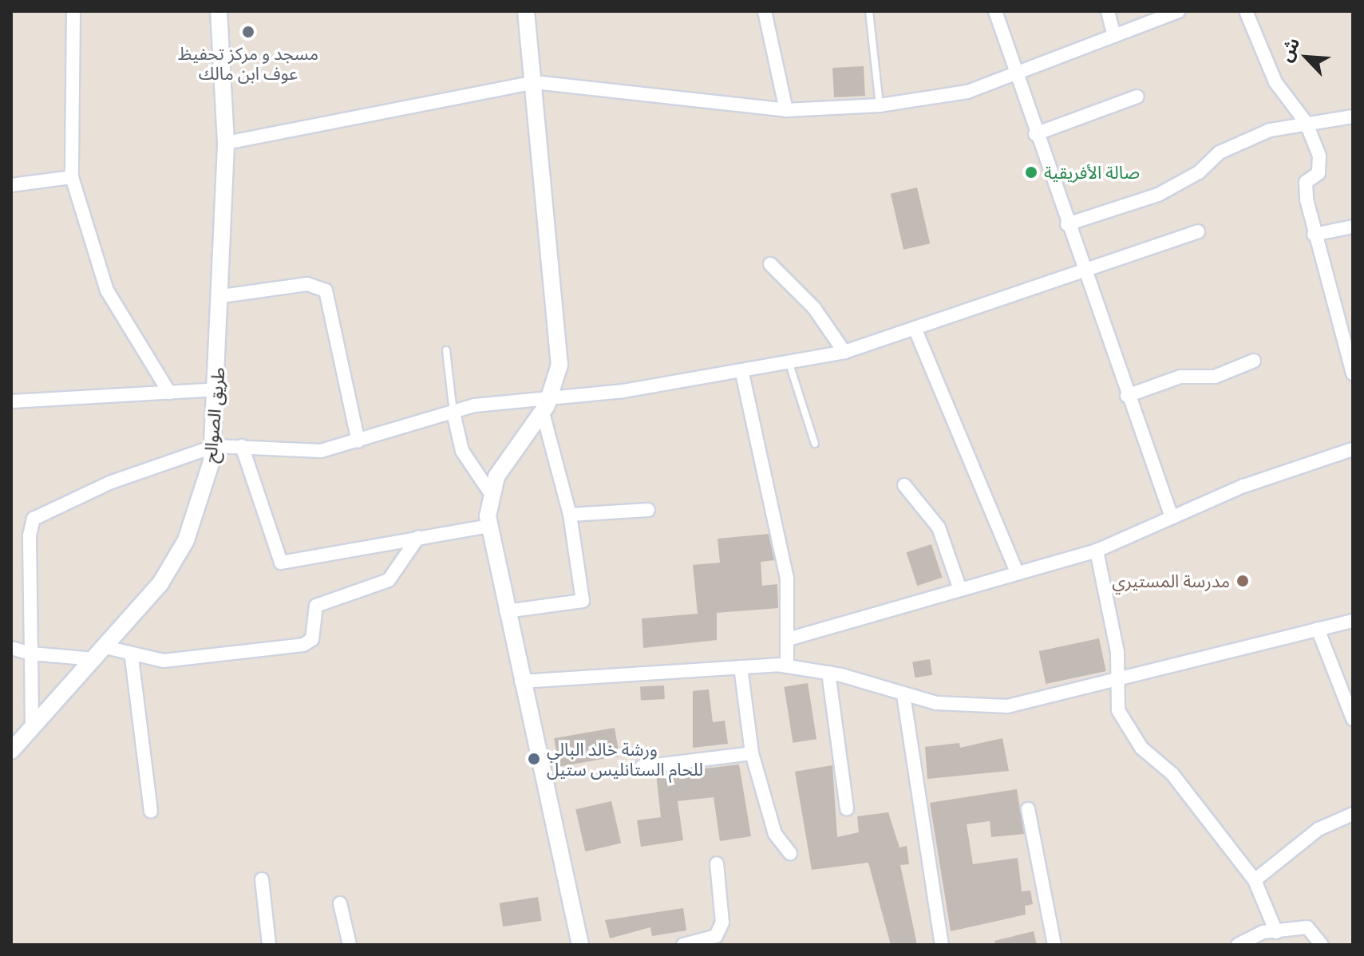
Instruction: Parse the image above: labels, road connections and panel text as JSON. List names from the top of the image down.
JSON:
{
  "streets": {
    "street": ["طريق الصوالح"]
  },
  "places": [
    "مسجد و مركز تحفيظ عوف ابن مالك",
    "صالة الأفريقية",
    "مدرسة المستيري",
    "ورشة خالد البالي للحام الستانليس ستيل"
  ],
  "north": "top left"
}
